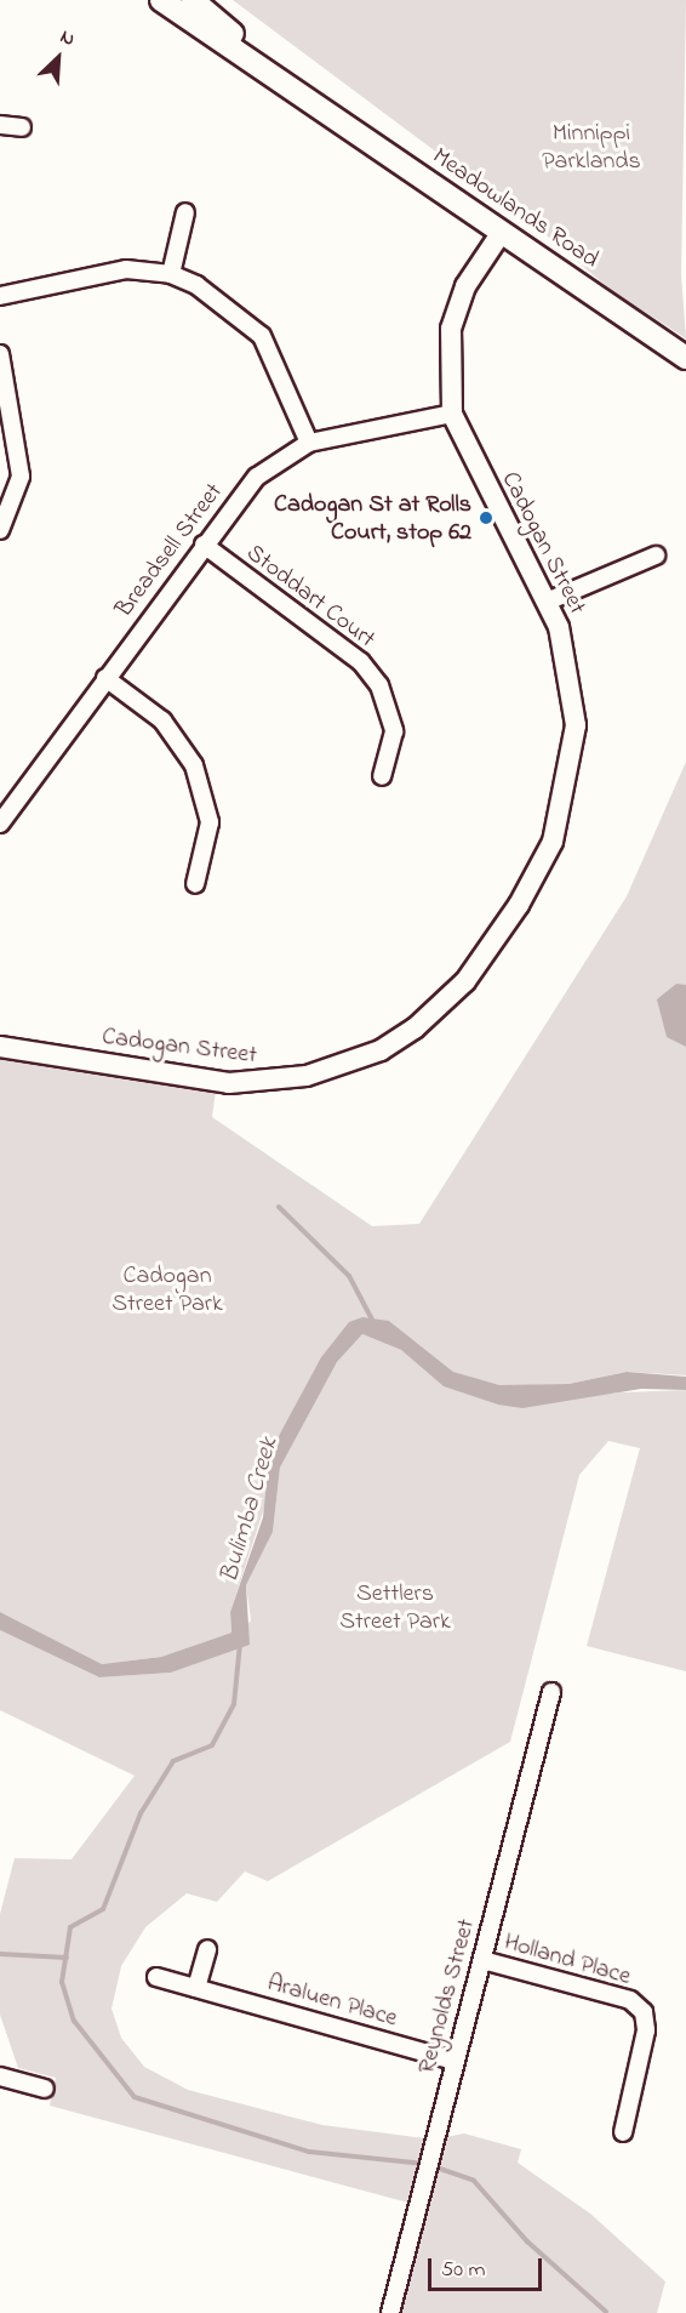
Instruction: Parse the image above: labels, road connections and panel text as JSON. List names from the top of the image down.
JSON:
{
  "streets": {
    "main road": ["Meadowlands Road"],
    "street": [
      "Cadogan Street",
      "Breadsell Street",
      "Stoddart Court",
      "Holland Place",
      "Reynolds Street",
      "Araluen Place"
    ]
  },
  "crossings": [
    ["Meadowlands Road", "Cadogan Street"],
    ["Cadogan Street", "Breadsell Street"],
    ["Breadsell Street", "Stoddart Court"],
    ["Holland Place", "Reynolds Street"],
    ["Reynolds Street", "Araluen Place"]
  ],
  "water": ["Bulimba Creek"],
  "parks": ["Minnippi Parklands", "Cadogan Street Park", "Settlers Street Park"],
  "places": ["Cadogan St at Rolls Court, stop 62"],
  "scale_bar": "50 m",
  "north": "top right"
}
